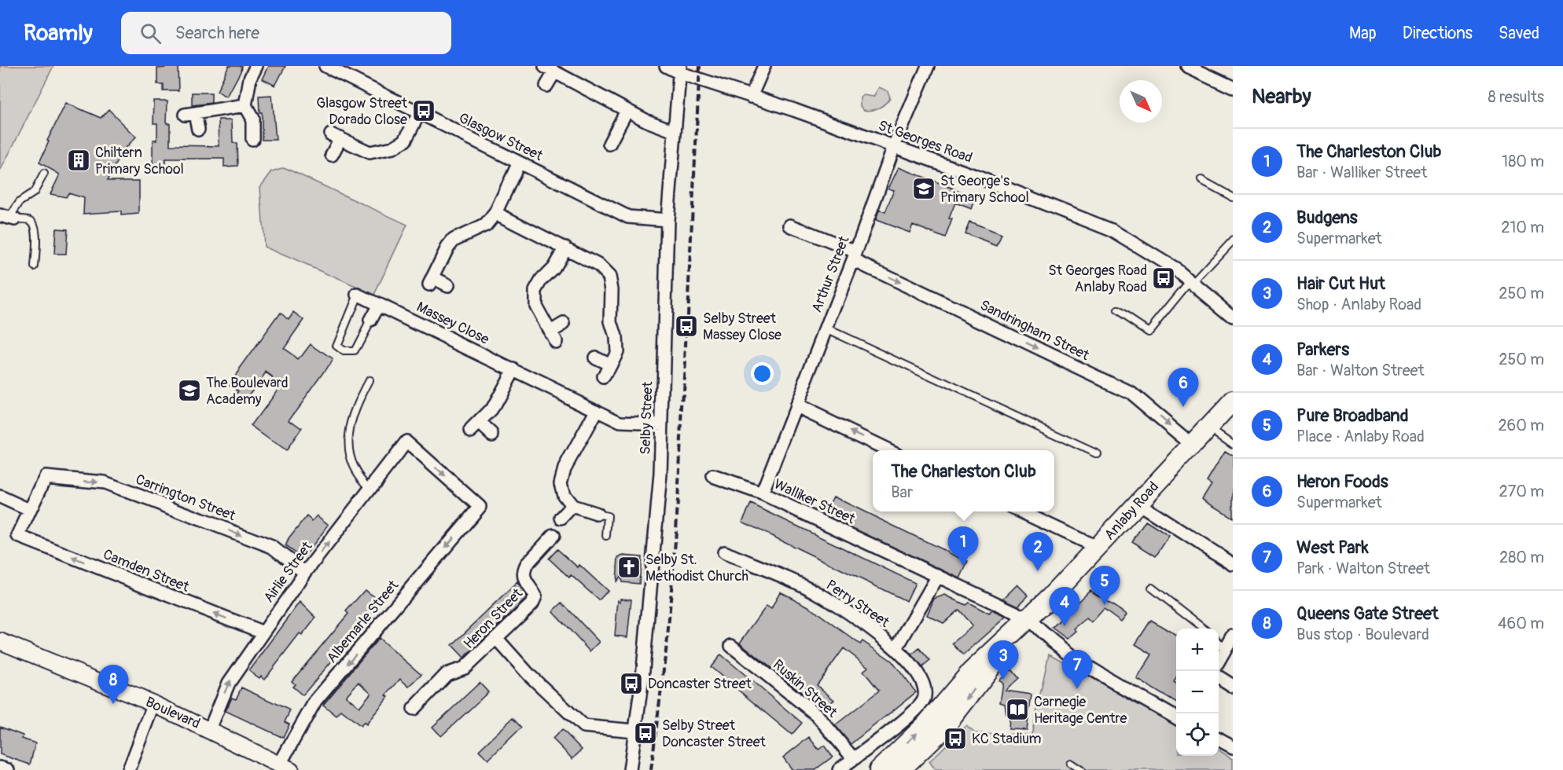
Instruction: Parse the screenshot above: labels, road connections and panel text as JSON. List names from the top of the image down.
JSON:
{
  "streets": {
    "main road": ["Anlaby Road"],
    "street": [
      "Glasgow Street",
      "St Georges Road",
      "Arthur Street",
      "Massey Close",
      "Sandringham Street",
      "Selby Street",
      "Carrington Street",
      "Walliker Street",
      "Camden Street",
      "Airlie Street",
      "Perry Street",
      "Heron Street",
      "Albemarle Street",
      "Ruskin Street",
      "Boulevard"
    ]
  },
  "crossings": [
    ["Glasgow Street", "Selby Street"],
    ["St Georges Road", "Arthur Street"],
    ["St Georges Road", "Selby Street"],
    ["Arthur Street", "Sandringham Street"],
    ["Arthur Street", "Walliker Street"],
    ["Massey Close", "Selby Street"],
    ["Sandringham Street", "Anlaby Road"],
    ["Carrington Street", "Camden Street"],
    ["Carrington Street", "Airlie Street"],
    ["Walliker Street", "Anlaby Road"],
    ["Camden Street", "Airlie Street"],
    ["Airlie Street", "Albemarle Street"],
    ["Airlie Street", "Boulevard"],
    ["Perry Street", "Ruskin Street"],
    ["Albemarle Street", "Boulevard"]
  ],
  "one_way": [
    "Sandringham Street",
    "Carrington Street",
    "Camden Street",
    "Albemarle Street"
  ],
  "places": {
    "bus stop": [
      "Glasgow Street Dorado Close",
      "St Georges Road Anlaby Road",
      "Selby Street Massey Close",
      "Doncaster Street",
      "Selby Street Doncaster Street",
      "KC Stadium"
    ],
    "building": ["Chiltern Primary School"],
    "school or university": ["St George's Primary School", "The Boulevard Academy"],
    "church": ["Selby St. Methodist Church"],
    "library": ["Carnegie Heritage Centre"]
  },
  "north": "bottom right",
  "page": {
    "header": "Roamly",
    "search": "Search here",
    "nav": ["Map", "Directions", "Saved"],
    "heading": ["Nearby", "8 results"],
    "list": [
      {
        "mark": "1",
        "name": "The Charleston Club",
        "note": "Bar · Walliker Street",
        "value": "180 m"
      },
      {
        "mark": "2",
        "name": "Budgens",
        "note": "Supermarket",
        "value": "210 m"
      },
      {
        "mark": "3",
        "name": "Hair Cut Hut",
        "note": "Shop · Anlaby Road",
        "value": "250 m"
      },
      {
        "mark": "4",
        "name": "Parkers",
        "note": "Bar · Walton Street",
        "value": "250 m"
      },
      {
        "mark": "5",
        "name": "Pure Broadband",
        "note": "Place · Anlaby Road",
        "value": "260 m"
      },
      {
        "mark": "6",
        "name": "Heron Foods",
        "note": "Supermarket",
        "value": "270 m"
      },
      {
        "mark": "7",
        "name": "West Park",
        "note": "Park · Walton Street",
        "value": "280 m"
      },
      {
        "mark": "8",
        "name": "Queens Gate Street",
        "note": "Bus stop · Boulevard",
        "value": "460 m"
      }
    ],
    "pins": [
      "6",
      "1",
      "2",
      "5",
      "4",
      "3",
      "7",
      "8"
    ],
    "popup": ["The Charleston Club", "Bar"],
    "map_buttons": ["+", "−"]
  }
}
